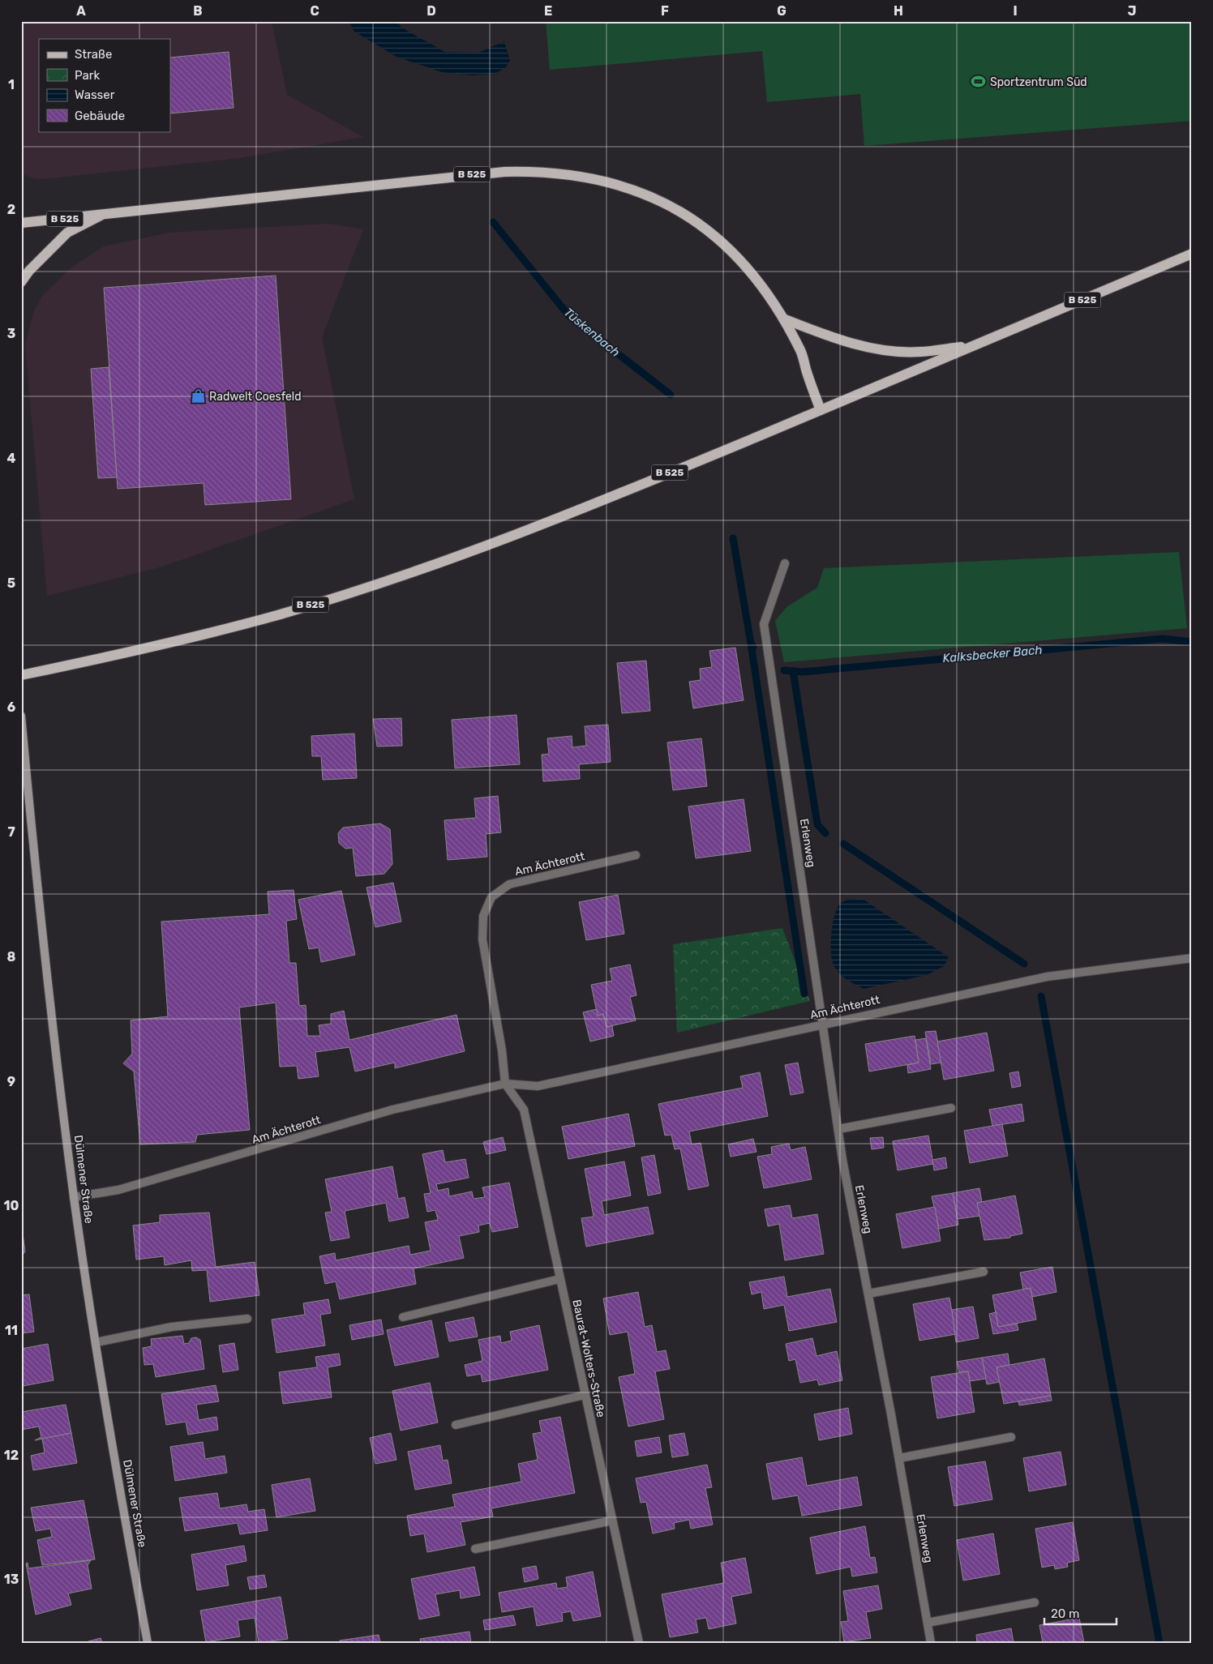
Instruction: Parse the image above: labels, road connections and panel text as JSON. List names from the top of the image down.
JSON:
{
  "streets": {
    "main road": ["B 525"],
    "street": [
      "Erlenweg",
      "Am Ächterott",
      "Dülmener Straße",
      "Baurat-Wolters-Straße"
    ]
  },
  "crossings": [
    ["Erlenweg", "Am Ächterott"],
    ["Am Ächterott", "Dülmener Straße"],
    ["Am Ächterott", "Baurat-Wolters-Straße"]
  ],
  "water": ["Tüskenbach", "Kalksbecker Bach"],
  "places": {
    "sports": ["Sportzentrum Süd"],
    "shop": ["Radwelt Coesfeld"]
  },
  "legend": [
    "Straße",
    "Park",
    "Wasser",
    "Gebäude"
  ],
  "scale_bar": "20 m",
  "grid": {
    "columns": [
      "A",
      "B",
      "C",
      "D",
      "E",
      "F",
      "G",
      "H",
      "I",
      "J"
    ],
    "rows": [
      "1",
      "2",
      "3",
      "4",
      "5",
      "6",
      "7",
      "8",
      "9",
      "10",
      "11",
      "12",
      "13"
    ]
  }
}
